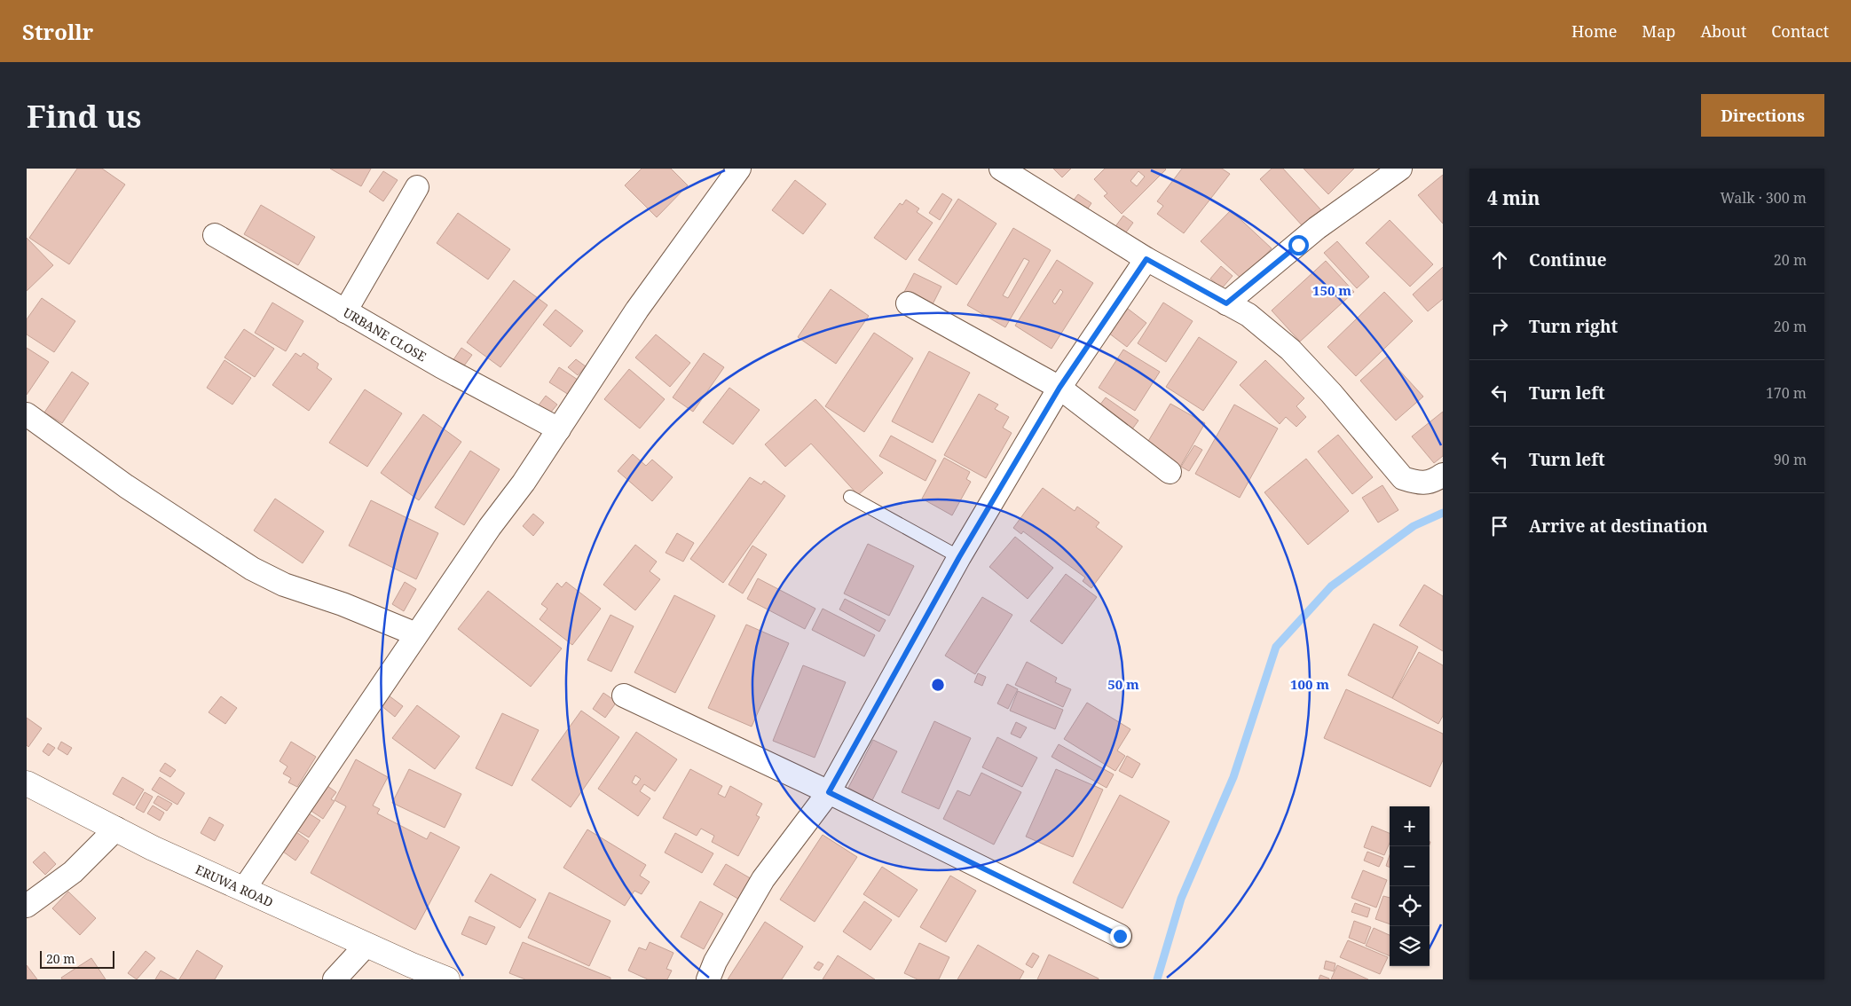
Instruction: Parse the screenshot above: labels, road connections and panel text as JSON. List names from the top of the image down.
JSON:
{
  "streets": {
    "main road": ["ERUWA ROAD"],
    "street": ["URBANE CLOSE"]
  },
  "scale_bar": "20 m",
  "page": {
    "header": "Strollr",
    "nav": [
      "Home",
      "Map",
      "About",
      "Contact"
    ],
    "buttons": "Directions",
    "title": "Find us",
    "heading": ["4 min", "Walk · 300 m"],
    "list": [
      ["Continue", "20 m"],
      ["Turn right", "20 m"],
      ["Turn left", "170 m"],
      ["Turn left", "90 m"],
      "Arrive at destination"
    ],
    "map_buttons": ["+", "−"],
    "scale": "20 m"
  },
  "rings": ["150 m", "50 m", "100 m"]
}
